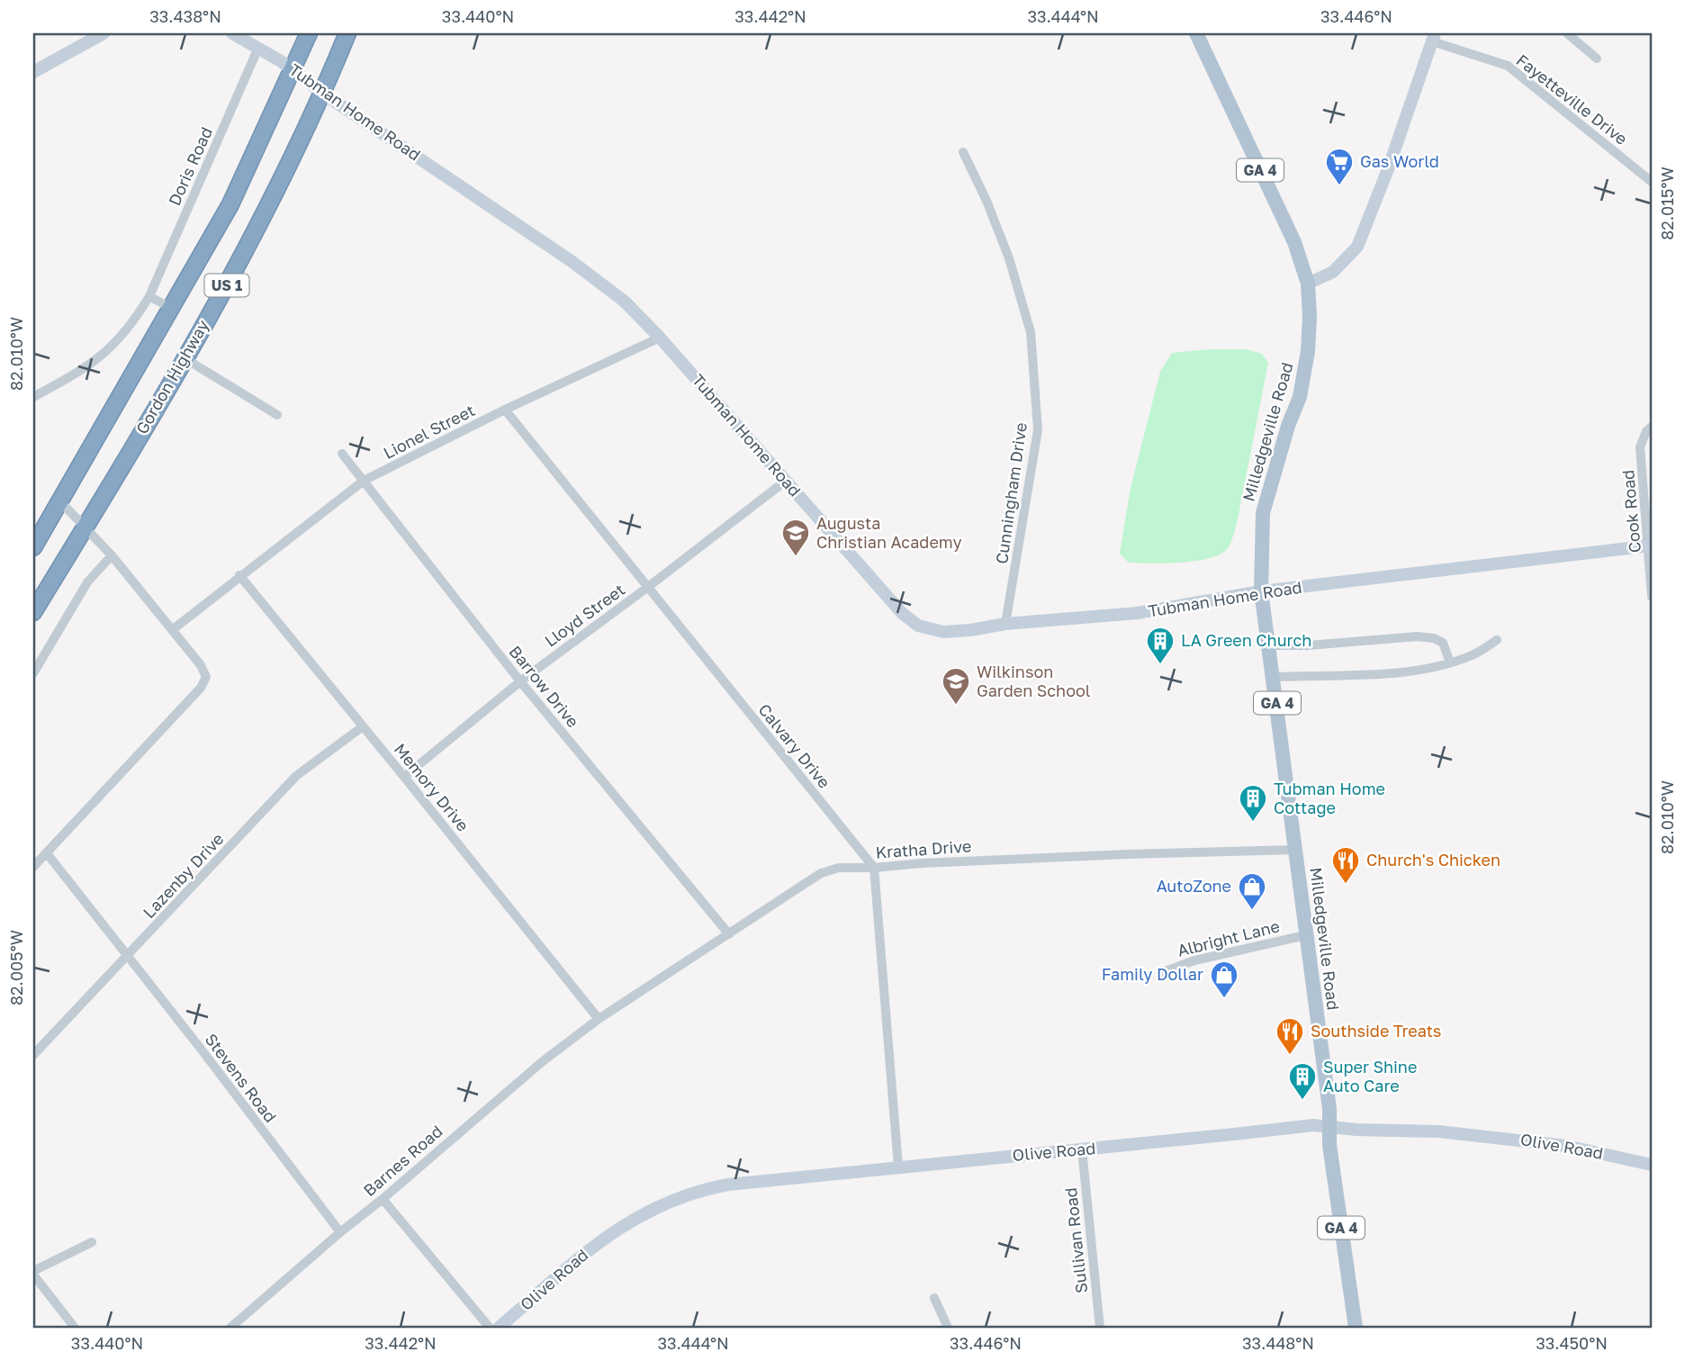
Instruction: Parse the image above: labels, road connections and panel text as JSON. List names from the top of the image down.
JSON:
{
  "streets": {
    "highway": ["US 1", "Gordon Highway"],
    "main road": ["GA 4", "Milledgeville Road"],
    "street": [
      "Fayetteville Drive",
      "Tubman Home Road",
      "Doris Road",
      "Lionel Street",
      "Cunningham Drive",
      "Cook Road",
      "Lloyd Street",
      "Barrow Drive",
      "Calvary Drive",
      "Memory Drive",
      "Kratha Drive",
      "Lazenby Drive",
      "Albright Lane",
      "Stevens Road",
      "Olive Road",
      "Barnes Road",
      "Sullivan Road"
    ]
  },
  "crossings": [
    ["Tubman Home Road", "Doris Road"],
    ["Tubman Home Road", "US 1"],
    ["Tubman Home Road", "Gordon Highway"],
    ["Tubman Home Road", "Lionel Street"],
    ["Tubman Home Road", "Milledgeville Road"],
    ["Tubman Home Road", "Cunningham Drive"],
    ["Tubman Home Road", "Cook Road"],
    ["Tubman Home Road", "Lloyd Street"],
    ["GA 4", "Milledgeville Road"],
    ["Lionel Street", "Barrow Drive"],
    ["Lionel Street", "Calvary Drive"],
    ["Lionel Street", "Memory Drive"],
    ["Milledgeville Road", "Kratha Drive"],
    ["Milledgeville Road", "Albright Lane"],
    ["Milledgeville Road", "Olive Road"],
    ["Lloyd Street", "Barrow Drive"],
    ["Lloyd Street", "Calvary Drive"],
    ["Lloyd Street", "Memory Drive"],
    ["Barrow Drive", "Kratha Drive"],
    ["Calvary Drive", "Kratha Drive"],
    ["Memory Drive", "Kratha Drive"],
    ["Memory Drive", "Lazenby Drive"],
    ["Memory Drive", "Barnes Road"],
    ["Kratha Drive", "Barnes Road"],
    ["Lazenby Drive", "Stevens Road"],
    ["Stevens Road", "Barnes Road"],
    ["Olive Road", "Sullivan Road"]
  ],
  "places": {
    "supermarket": ["Gas World"],
    "school or university": ["Augusta Christian Academy", "Wilkinson Garden School"],
    "building": ["LA Green Church", "Tubman Home Cottage", "Super Shine Auto Care"],
    "restaurant": ["Church's Chicken", "Southside Treats"],
    "shop": ["AutoZone", "Family Dollar"]
  },
  "coordinates": [
    "33.438°N",
    "33.440°N",
    "33.442°N",
    "33.444°N",
    "33.446°N",
    "82.015°W",
    "82.010°W",
    "82.005°W",
    "33.448°N",
    "33.450°N"
  ]
}
